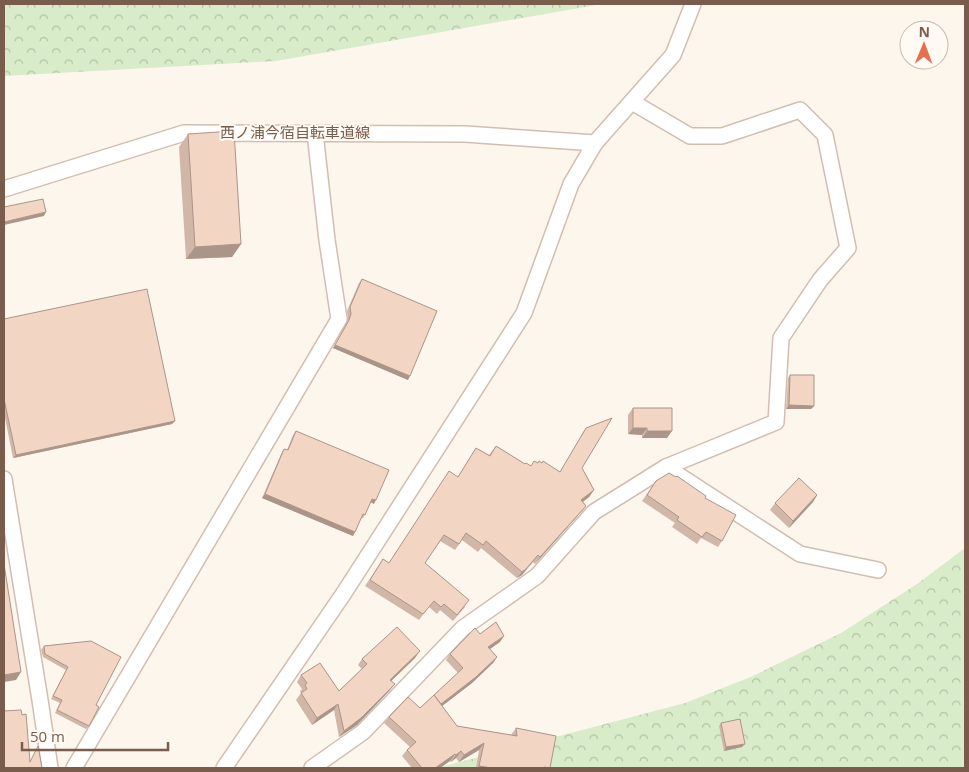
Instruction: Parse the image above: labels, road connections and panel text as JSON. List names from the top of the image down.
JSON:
{
  "streets": {
    "street": ["西ノ浦今宿自転車道線"]
  },
  "scale_bar": "50 m",
  "north": "top"
}
